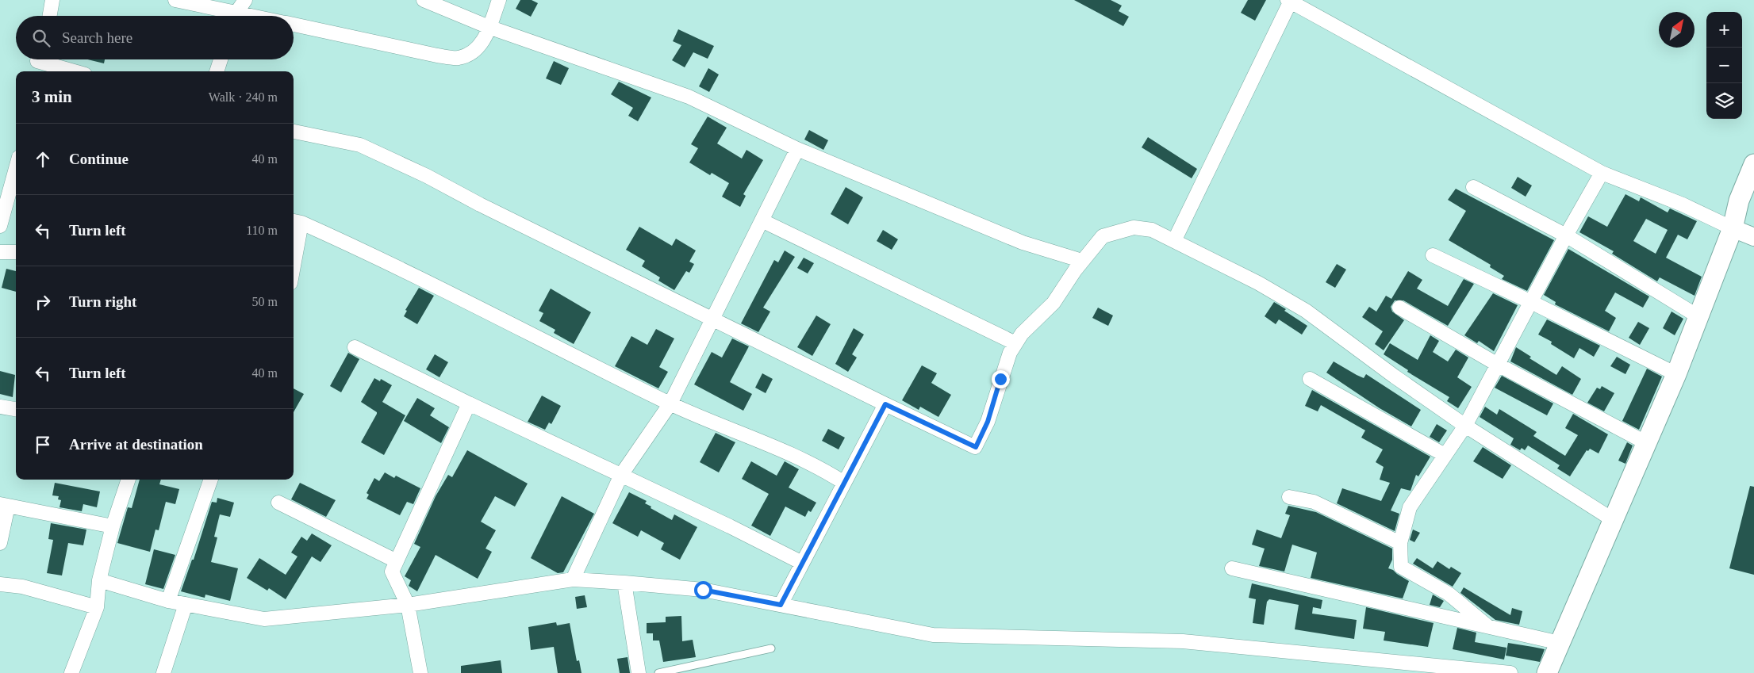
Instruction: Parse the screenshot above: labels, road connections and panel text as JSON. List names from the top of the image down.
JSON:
{
  "north": "top right",
  "page": {
    "map_buttons": ["+", "−"],
    "search": "Search here",
    "heading": ["3 min", "Walk · 240 m"],
    "list": [
      ["Continue", "40 m"],
      ["Turn left", "110 m"],
      ["Turn right", "50 m"],
      ["Turn left", "40 m"],
      "Arrive at destination"
    ]
  }
}
